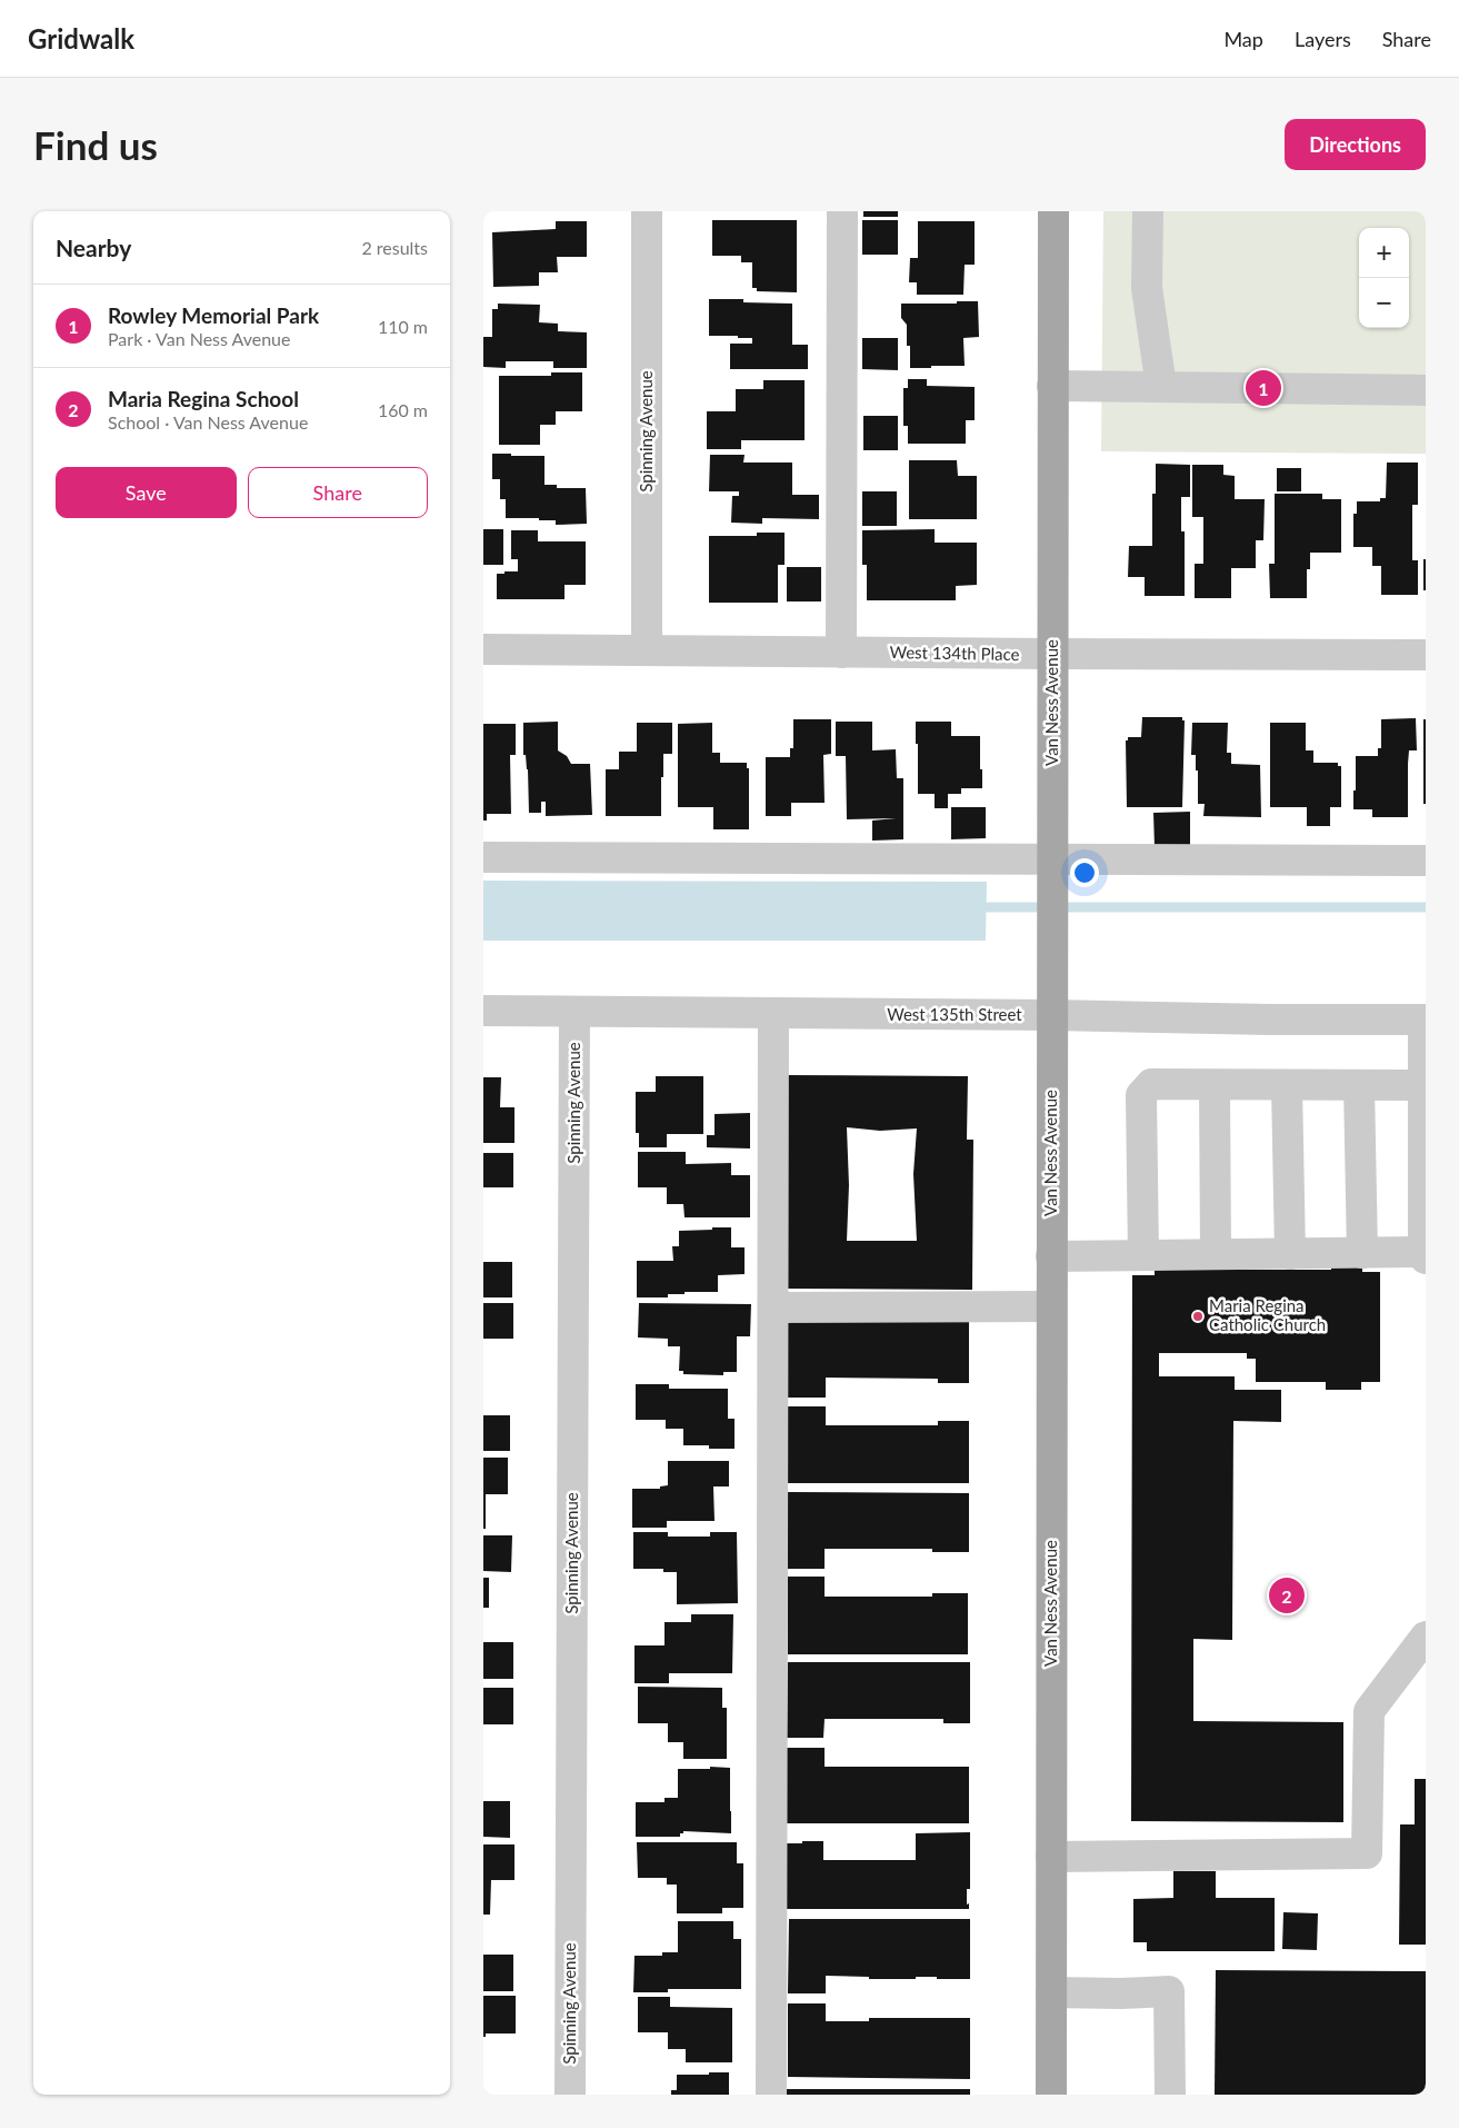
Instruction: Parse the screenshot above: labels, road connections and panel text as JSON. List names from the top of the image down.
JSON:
{
  "streets": {
    "main road": ["Van Ness Avenue"],
    "street": ["Spinning Avenue", "West 134th Place", "West 135th Street"]
  },
  "crossings": [
    ["Spinning Avenue", "West 134th Place"],
    ["Spinning Avenue", "West 135th Street"],
    ["West 134th Place", "Van Ness Avenue"],
    ["Van Ness Avenue", "West 135th Street"]
  ],
  "places": ["Maria Regina Catholic Church"],
  "page": {
    "header": "Gridwalk",
    "nav": ["Map", "Layers", "Share"],
    "buttons": [
      "Directions",
      ["Save", "Share"]
    ],
    "title": "Find us",
    "heading": ["Nearby", "2 results"],
    "map_buttons": ["+", "−"],
    "list": [
      {
        "mark": "1",
        "name": "Rowley Memorial Park",
        "note": "Park · Van Ness Avenue",
        "value": "110 m"
      },
      {
        "mark": "2",
        "name": "Maria Regina School",
        "note": "School · Van Ness Avenue",
        "value": "160 m"
      }
    ],
    "pins": ["1", "2"]
  }
}
